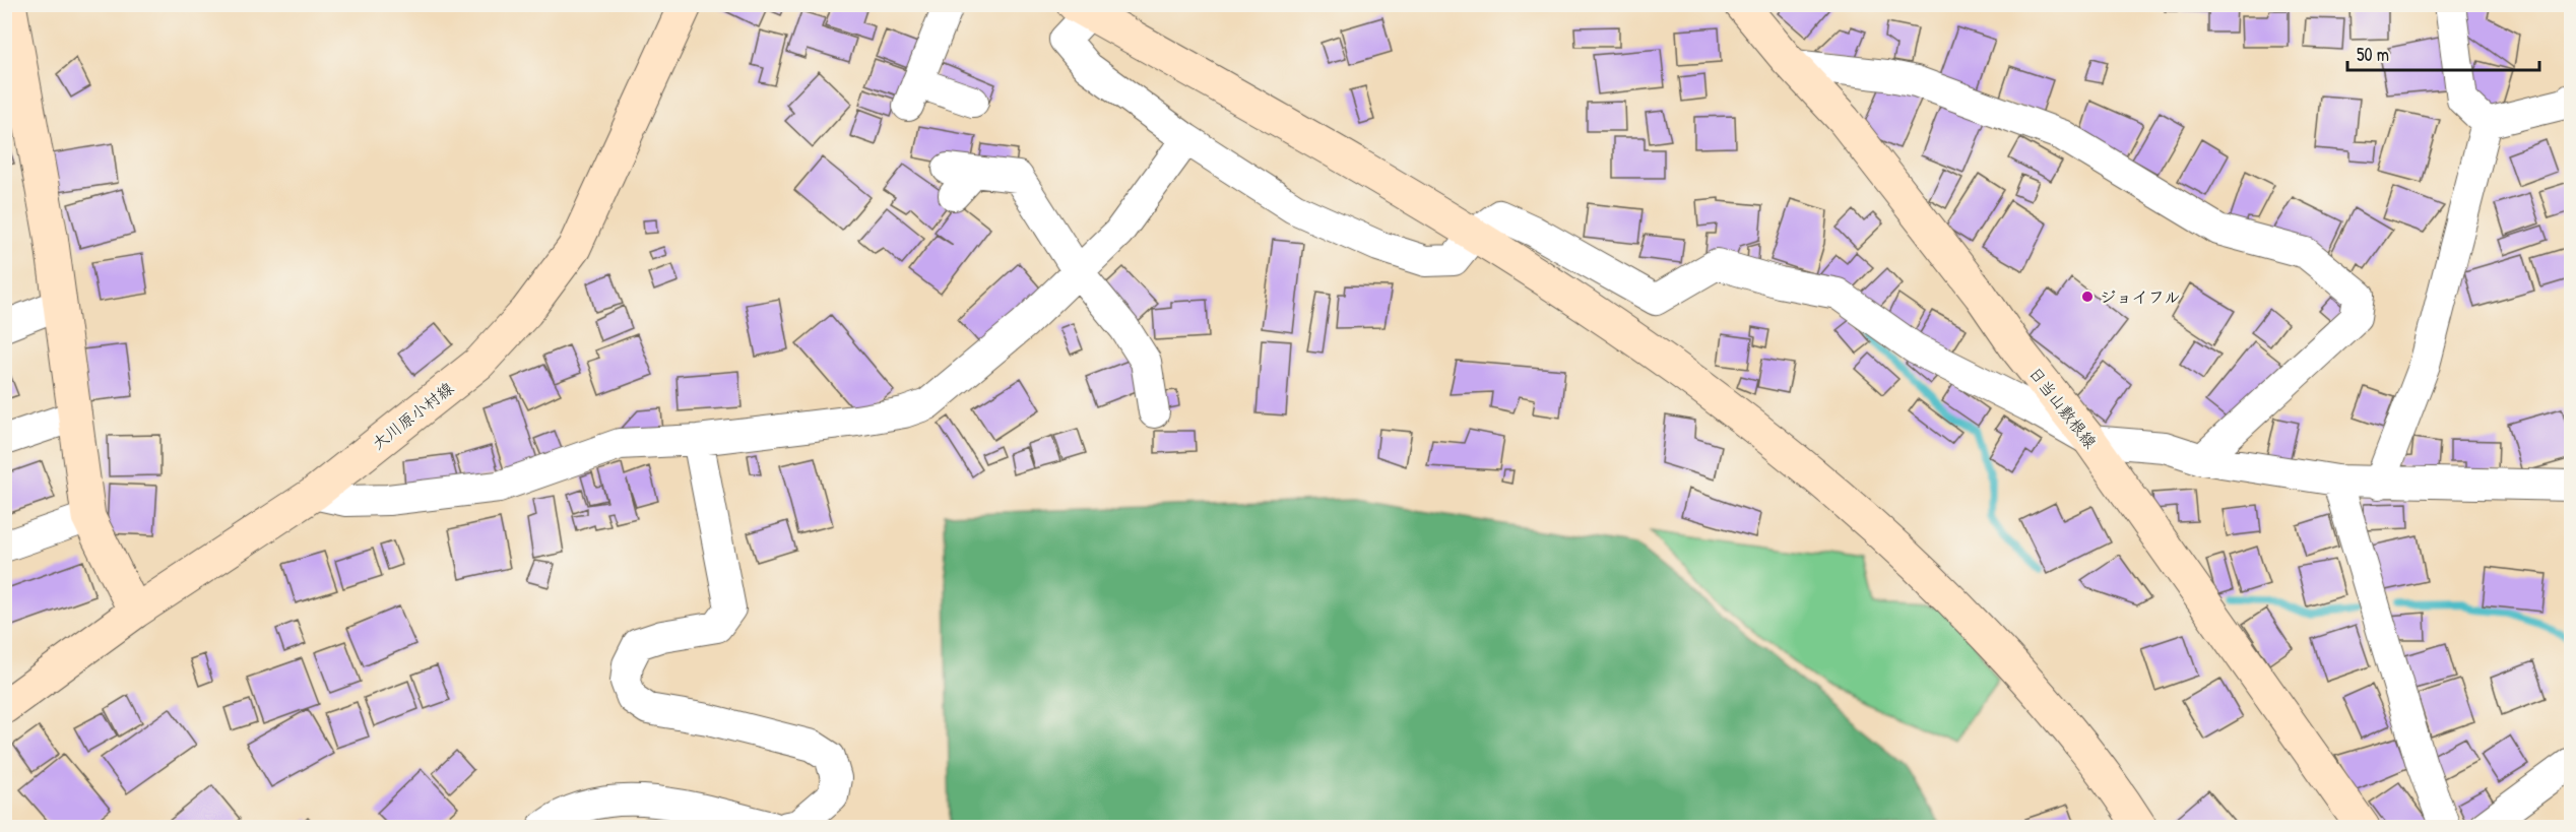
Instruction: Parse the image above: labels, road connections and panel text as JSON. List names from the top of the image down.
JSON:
{
  "streets": {
    "main road": ["日当山敷根線", "大川原小村線"]
  },
  "places": ["ジョイフル"],
  "scale_bar": "50 m"
}
